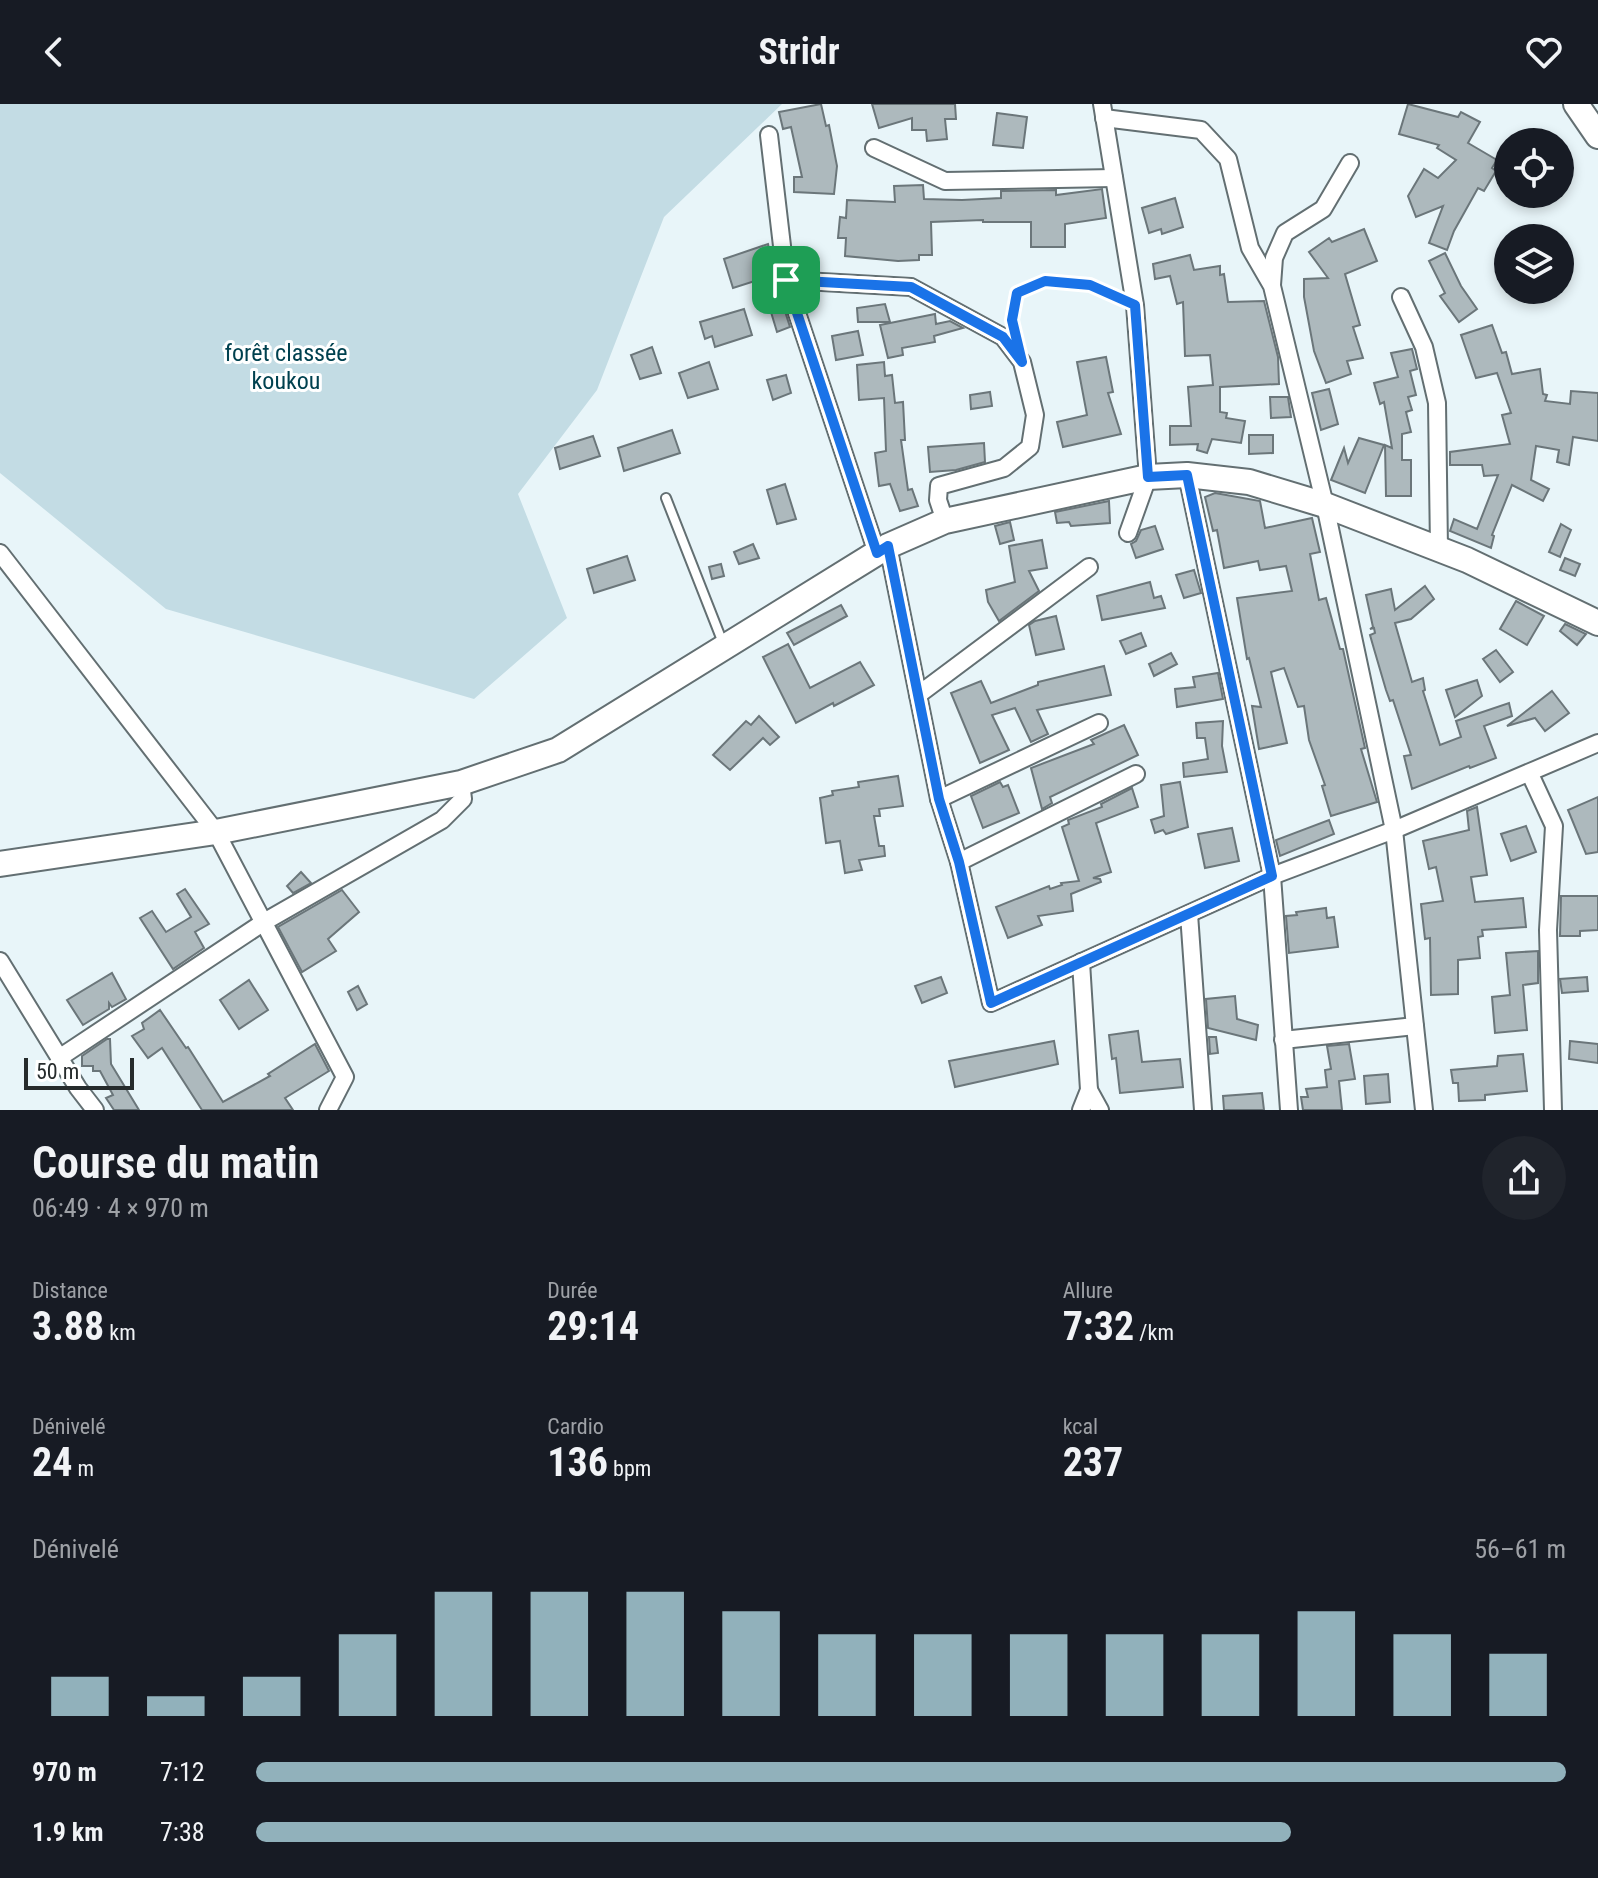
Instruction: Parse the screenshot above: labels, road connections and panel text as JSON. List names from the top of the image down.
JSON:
{
  "parks": ["forêt classée koukou"],
  "scale_bar": "50 m",
  "page": {
    "header": "Stridr",
    "scale": "50 m",
    "heading": ["Course du matin", "06:49 · 4 × 970 m"],
    "stats": [
      ["Distance", "3.88 km"],
      ["Durée", "29:14"],
      ["Allure", "7:32 /km"],
      ["Dénivelé", "24 m"],
      ["Cardio", "136 bpm"],
      ["kcal", "237"]
    ],
    "chart": ["Dénivelé", "56–61 m"],
    "list": [
      {
        "name": "970 m",
        "note": "7:12"
      },
      {
        "name": "1.9 km",
        "note": "7:38"
      }
    ]
  }
}
